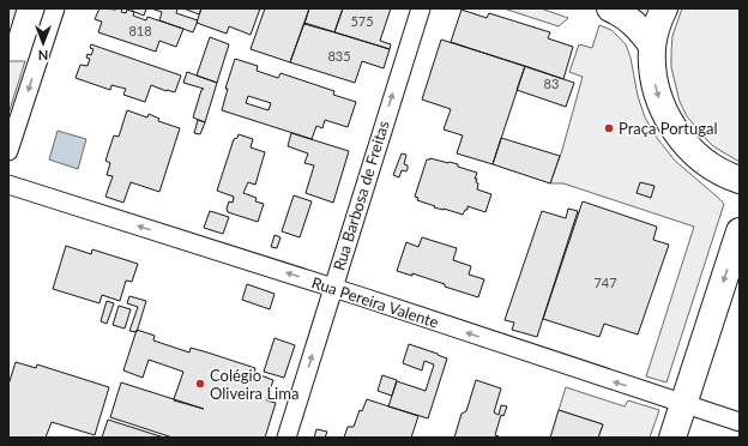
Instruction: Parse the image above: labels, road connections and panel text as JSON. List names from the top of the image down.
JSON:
{
  "streets": {
    "street": ["Rua Barbosa de Freitas", "Rua Pereira Valente"]
  },
  "crossings": [
    ["Rua Barbosa de Freitas", "Rua Pereira Valente"]
  ],
  "one_way": ["Rua Barbosa de Freitas", "Rua Pereira Valente"],
  "places": ["Praça Portugal", "Colégio Oliveira Lima"],
  "house_numbers": [
    "575",
    "818",
    "835",
    "83",
    "747"
  ],
  "north": "bottom"
}
